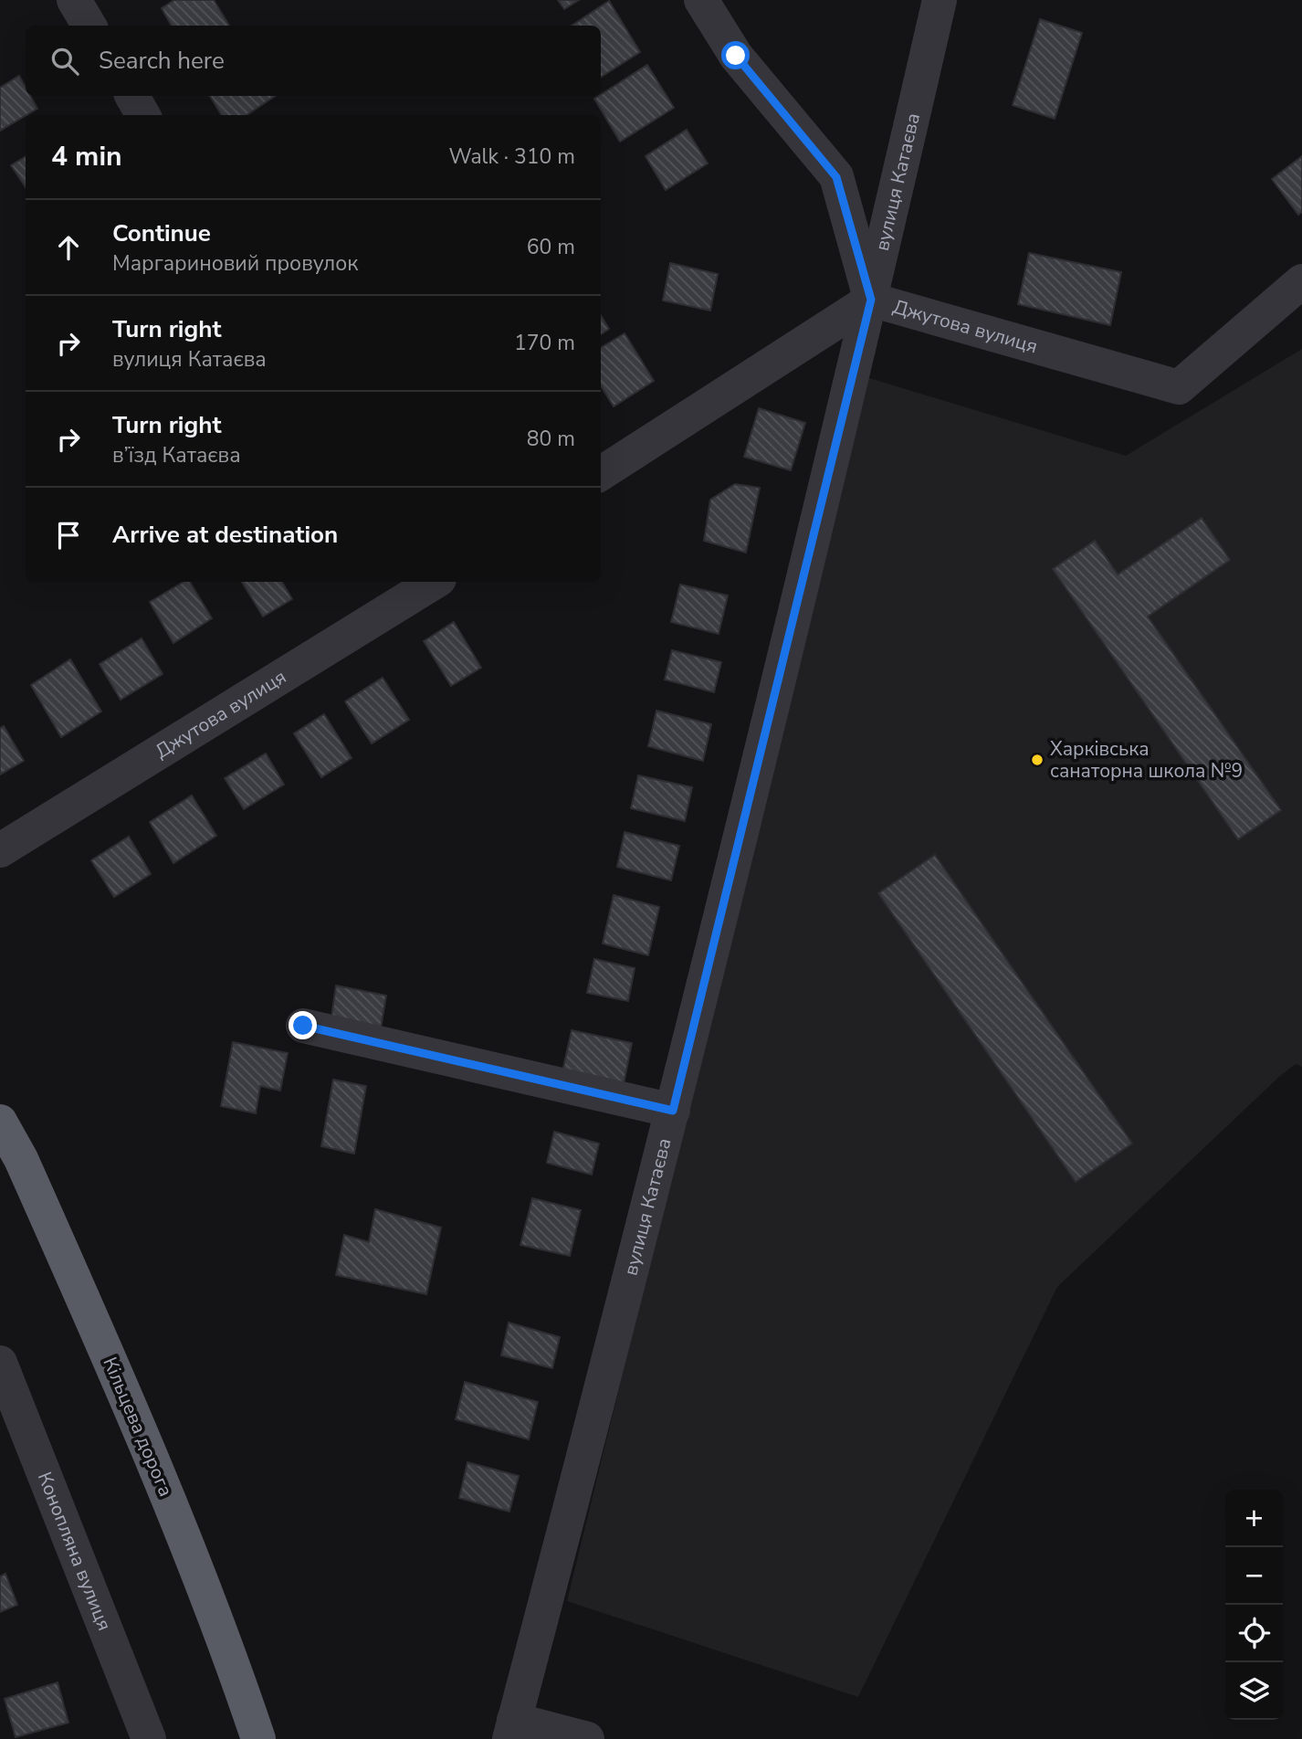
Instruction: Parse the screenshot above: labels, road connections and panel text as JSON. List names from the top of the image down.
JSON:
{
  "streets": {
    "highway": ["Кільцева дорога"],
    "street": ["вулиця Катаєва", "Джутова вулиця", "Конопляна вулиця"]
  },
  "crossings": [
    ["вулиця Катаєва", "Джутова вулиця"]
  ],
  "places": ["Харківська санаторна школа №9"],
  "page": {
    "search": "Search here",
    "heading": ["4 min", "Walk · 310 m"],
    "list": [
      ["Continue", "Маргариновий провулок", "60 m"],
      ["Turn right", "вулиця Катаєва", "170 m"],
      ["Turn right", "в’їзд Катаєва", "80 m"],
      "Arrive at destination"
    ],
    "map_buttons": ["+", "−"]
  }
}
